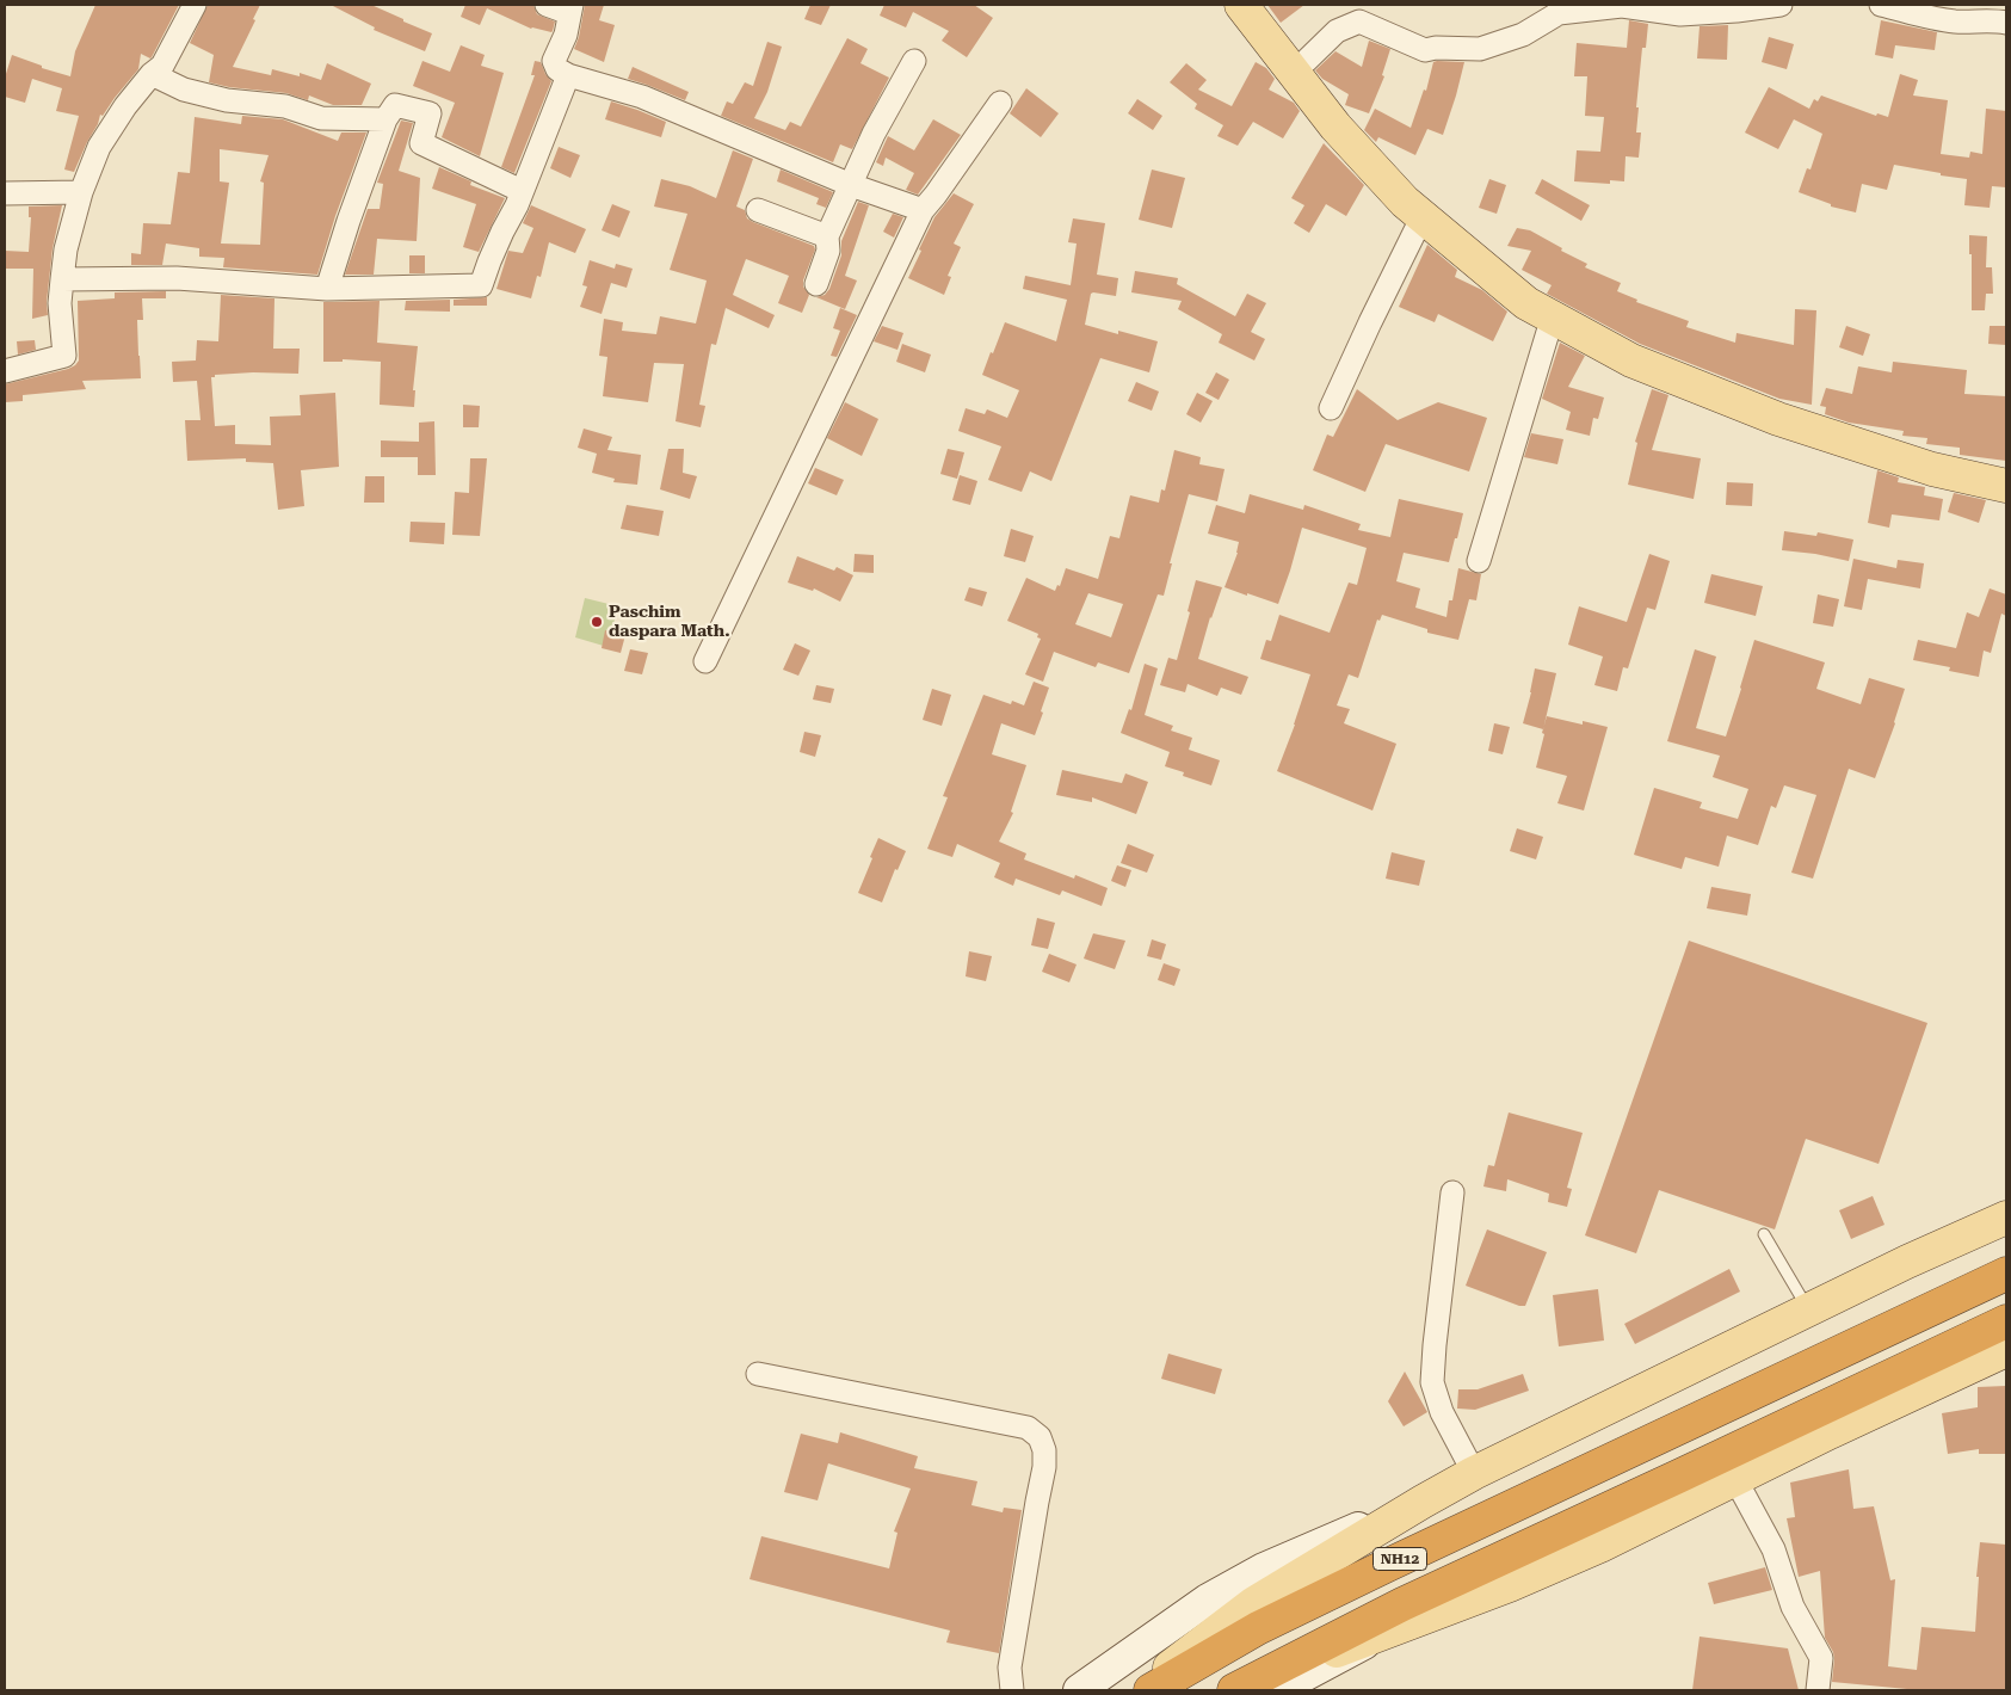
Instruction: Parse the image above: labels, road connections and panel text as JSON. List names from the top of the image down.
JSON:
{
  "streets": {
    "highway": ["NH12"]
  },
  "places": ["Paschim daspara Math."]
}
